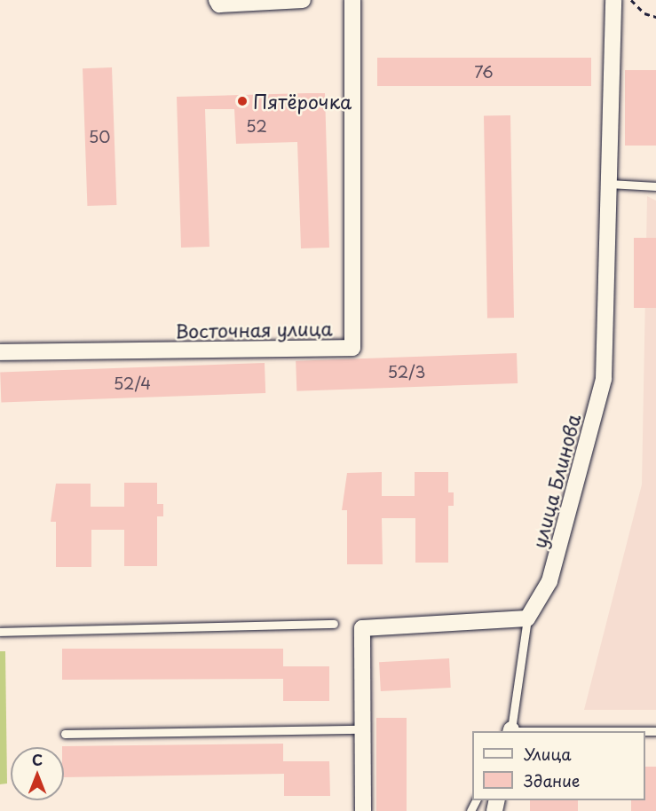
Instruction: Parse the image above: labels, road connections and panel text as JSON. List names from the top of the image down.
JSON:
{
  "streets": {
    "street": ["Восточная улица", "улица Блинова"]
  },
  "places": ["Пятёрочка"],
  "house_numbers": [
    "76",
    "52",
    "50",
    "52/3",
    "52/4"
  ],
  "legend": ["Улица", "Здание"],
  "north": "top"
}
